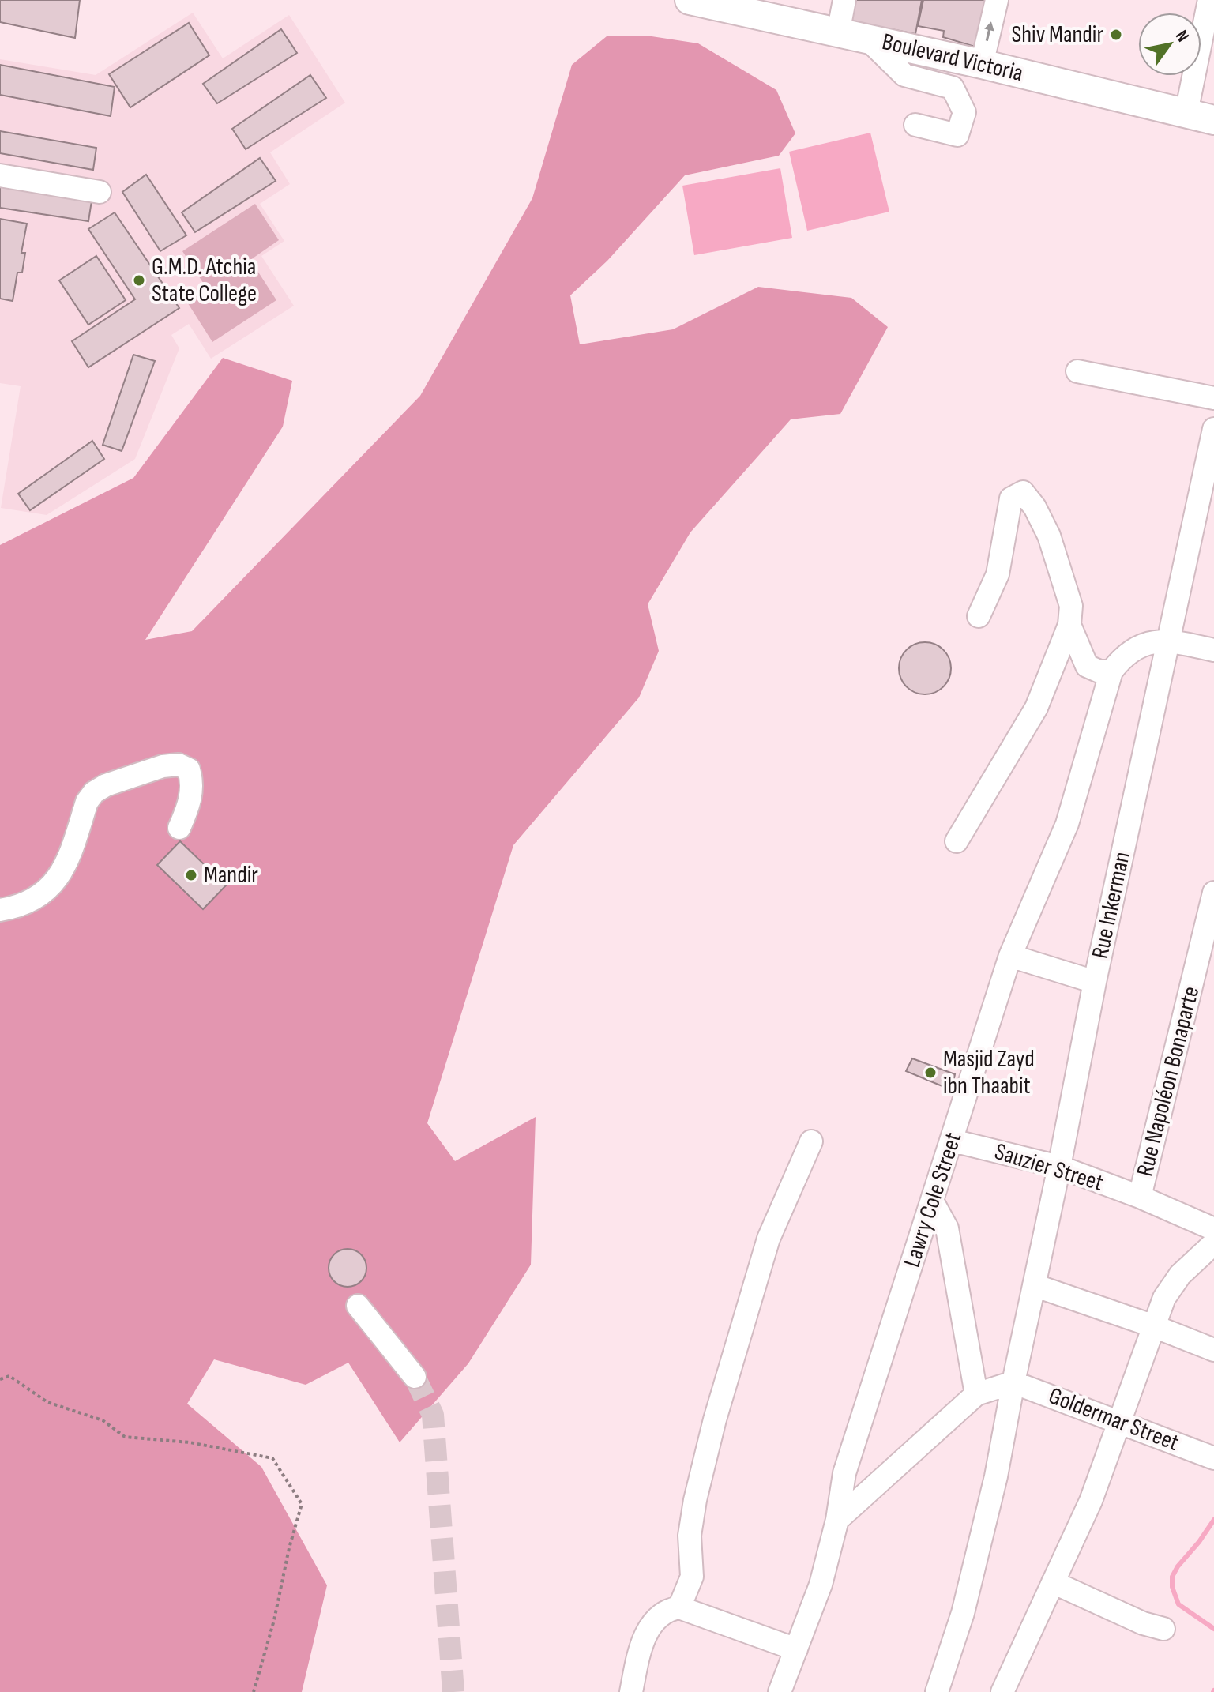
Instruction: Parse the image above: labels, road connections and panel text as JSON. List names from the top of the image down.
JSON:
{
  "streets": {
    "main road": ["Boulevard Victoria"],
    "street": [
      "Rue Inkerman",
      "Rue Napoléon Bonaparte",
      "Sauzier Street",
      "Lawry Cole Street",
      "Goldermar Street"
    ]
  },
  "crossings": [
    ["Rue Inkerman", "Sauzier Street"],
    ["Rue Inkerman", "Goldermar Street"],
    ["Rue Napoléon Bonaparte", "Sauzier Street"],
    ["Sauzier Street", "Lawry Cole Street"]
  ],
  "places": [
    "Shiv Mandir",
    "G.M.D. Atchia State College",
    "Mandir",
    "Masjid Zayd ibn Thaabit"
  ],
  "north": "top right"
}
